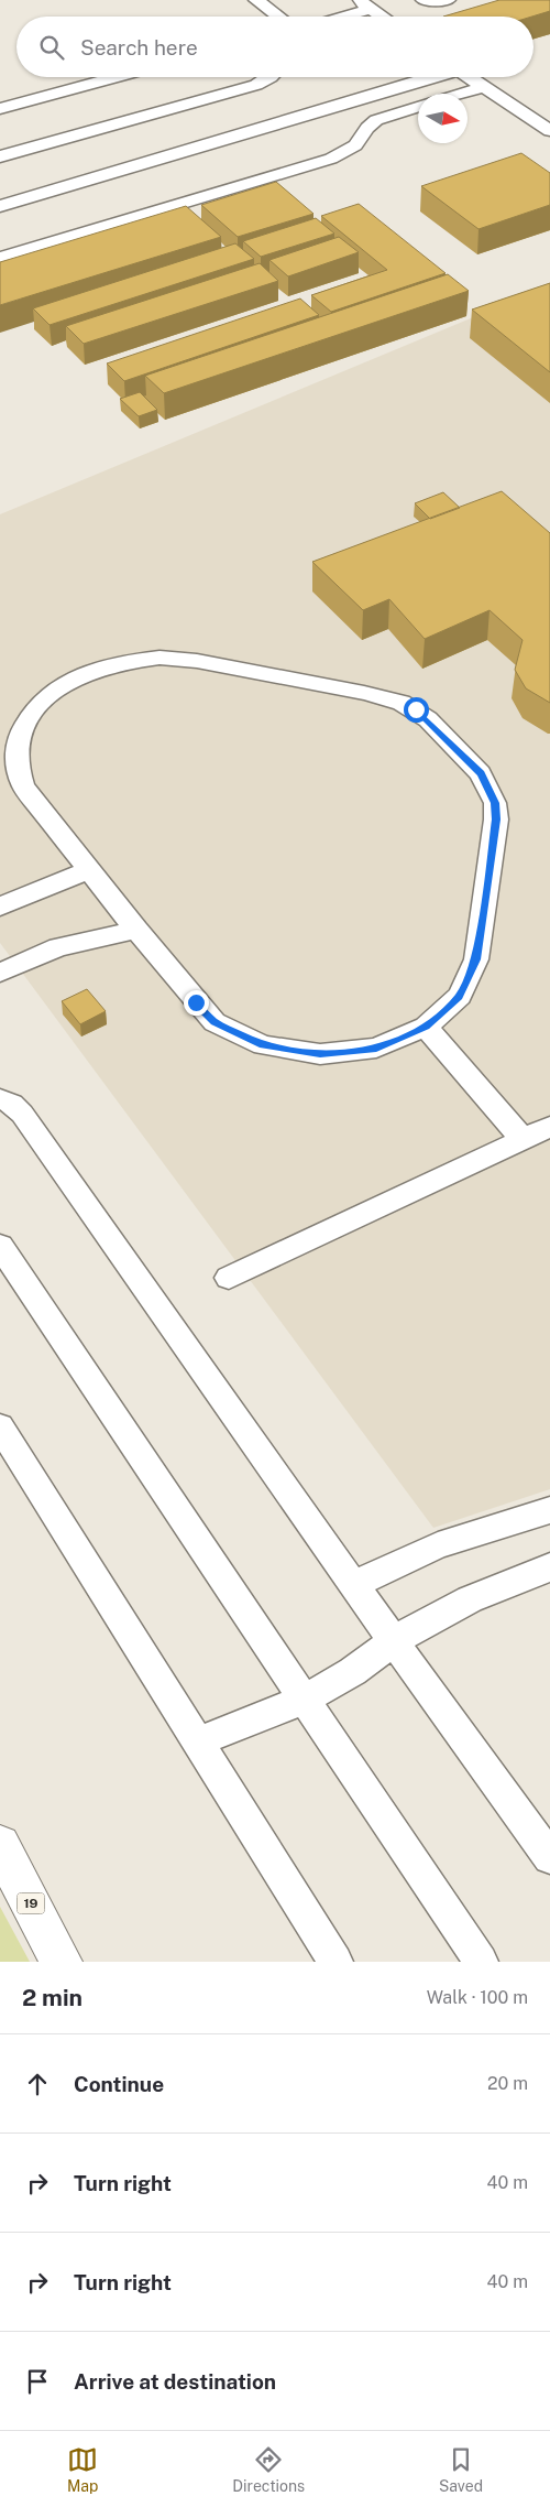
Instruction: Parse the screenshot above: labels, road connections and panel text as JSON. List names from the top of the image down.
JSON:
{
  "streets": {
    "main road": ["19"]
  },
  "north": "right",
  "page": {
    "search": "Search here",
    "heading": ["2 min", "Walk · 100 m"],
    "list": [
      ["Continue", "20 m"],
      ["Turn right", "40 m"],
      ["Turn right", "40 m"],
      "Arrive at destination"
    ],
    "nav": ["Map", "Directions", "Saved"]
  }
}
